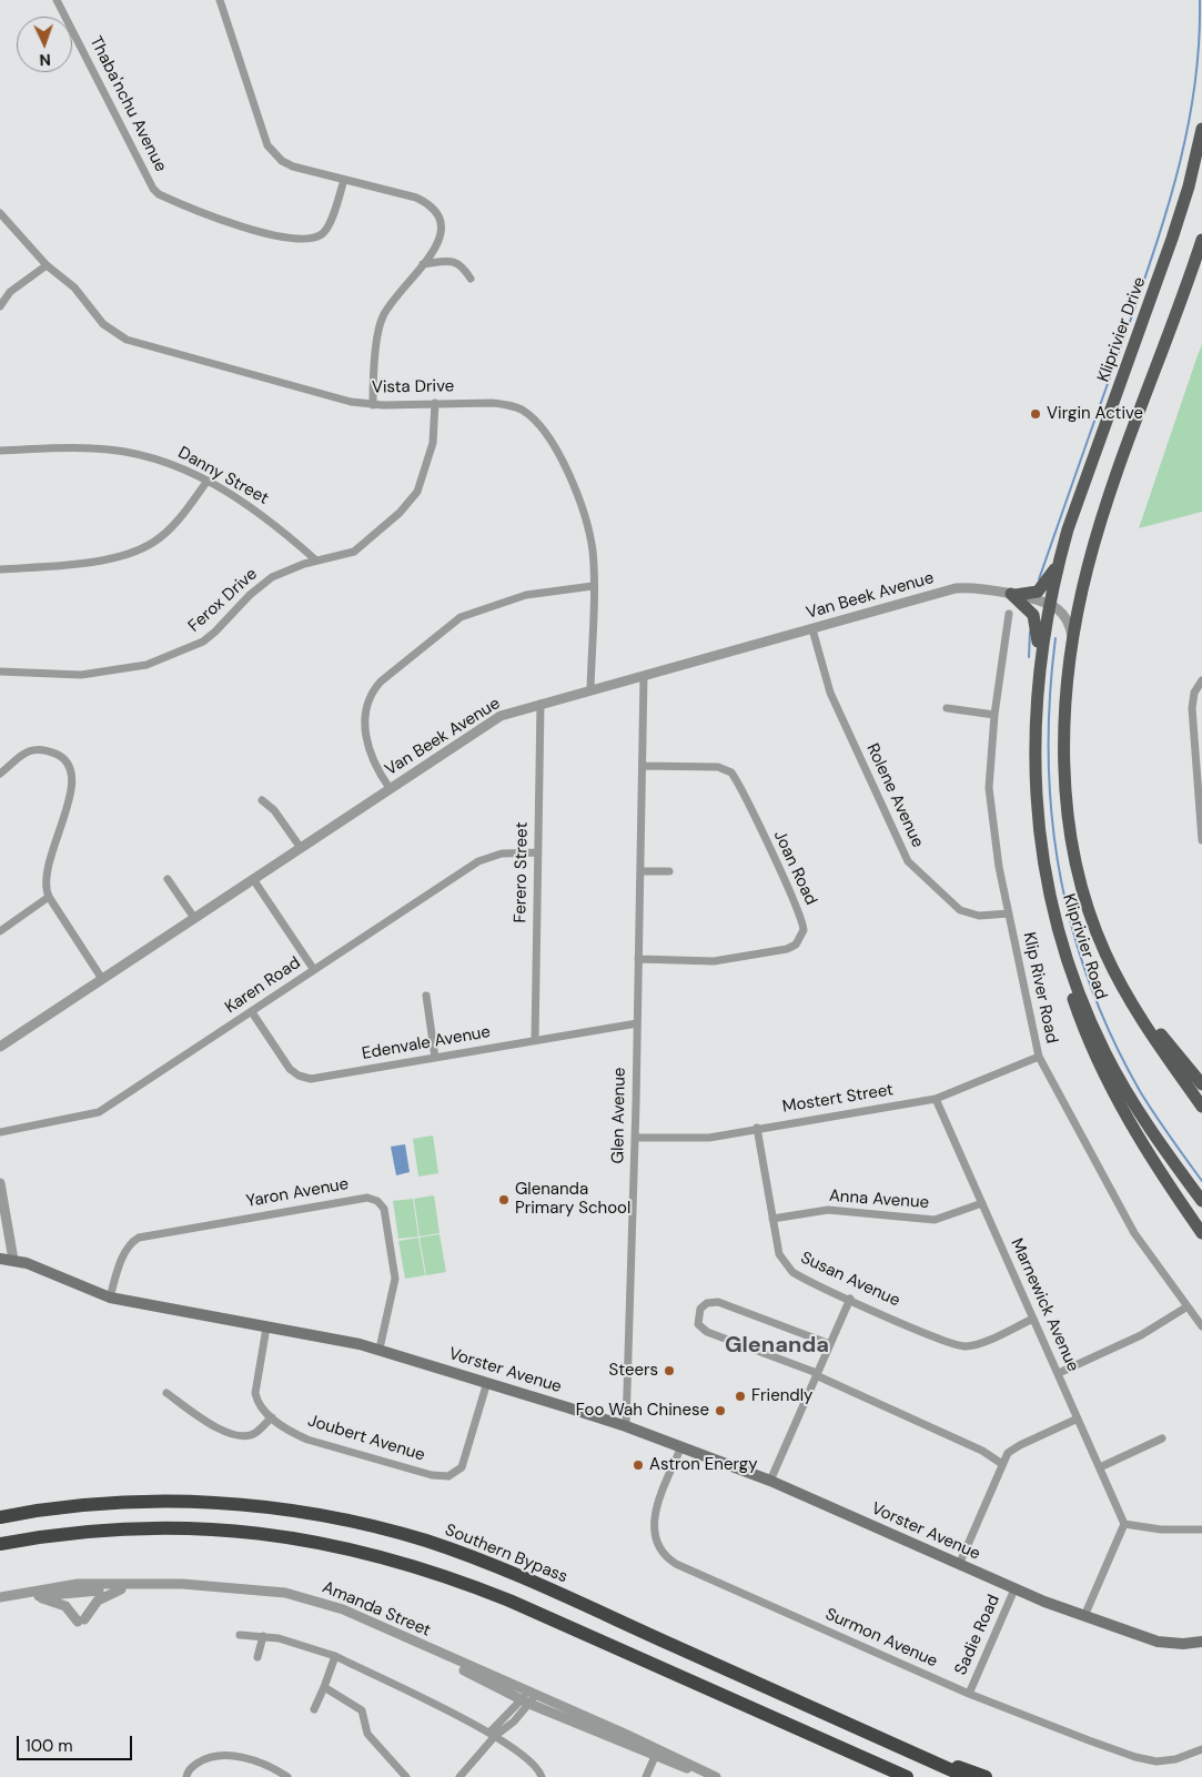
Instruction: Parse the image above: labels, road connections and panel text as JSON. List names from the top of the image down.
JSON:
{
  "streets": {
    "highway": ["Southern Bypass"],
    "main road": ["Kliprivier Drive", "Kliprivier Road", "Vorster Avenue"],
    "street": [
      "Thaba'nchu Avenue",
      "Vista Drive",
      "Danny Street",
      "Van Beek Avenue",
      "Ferox Drive",
      "Rolene Avenue",
      "Joan Road",
      "Ferero Street",
      "Karen Road",
      "Klip River Road",
      "Edenvale Avenue",
      "Mostert Street",
      "Glen Avenue",
      "Yaron Avenue",
      "Anna Avenue",
      "Susan Avenue",
      "Marnewick Avenue",
      "Joubert Avenue",
      "Amanda Street",
      "Sadie Road",
      "Surmon Avenue"
    ]
  },
  "crossings": [
    ["Kliprivier Drive", "Van Beek Avenue"],
    ["Kliprivier Drive", "Kliprivier Road"],
    ["Vista Drive", "Van Beek Avenue"],
    ["Vista Drive", "Ferox Drive"],
    ["Danny Street", "Ferox Drive"],
    ["Van Beek Avenue", "Rolene Avenue"],
    ["Van Beek Avenue", "Ferero Street"],
    ["Van Beek Avenue", "Glen Avenue"],
    ["Rolene Avenue", "Klip River Road"],
    ["Joan Road", "Glen Avenue"],
    ["Ferero Street", "Karen Road"],
    ["Ferero Street", "Edenvale Avenue"],
    ["Karen Road", "Edenvale Avenue"],
    ["Klip River Road", "Mostert Street"],
    ["Edenvale Avenue", "Glen Avenue"],
    ["Mostert Street", "Glen Avenue"],
    ["Mostert Street", "Susan Avenue"],
    ["Mostert Street", "Marnewick Avenue"],
    ["Glen Avenue", "Vorster Avenue"],
    ["Yaron Avenue", "Vorster Avenue"],
    ["Anna Avenue", "Susan Avenue"],
    ["Anna Avenue", "Marnewick Avenue"],
    ["Susan Avenue", "Marnewick Avenue"],
    ["Vorster Avenue", "Joubert Avenue"],
    ["Vorster Avenue", "Sadie Road"],
    ["Vorster Avenue", "Surmon Avenue"],
    ["Sadie Road", "Surmon Avenue"]
  ],
  "districts": ["Glenanda"],
  "places": [
    "Virgin Active",
    "Glenanda Primary School",
    "Steers",
    "Friendly",
    "Foo Wah Chinese",
    "Astron Energy"
  ],
  "scale_bar": "100 m",
  "north": "bottom"
}
